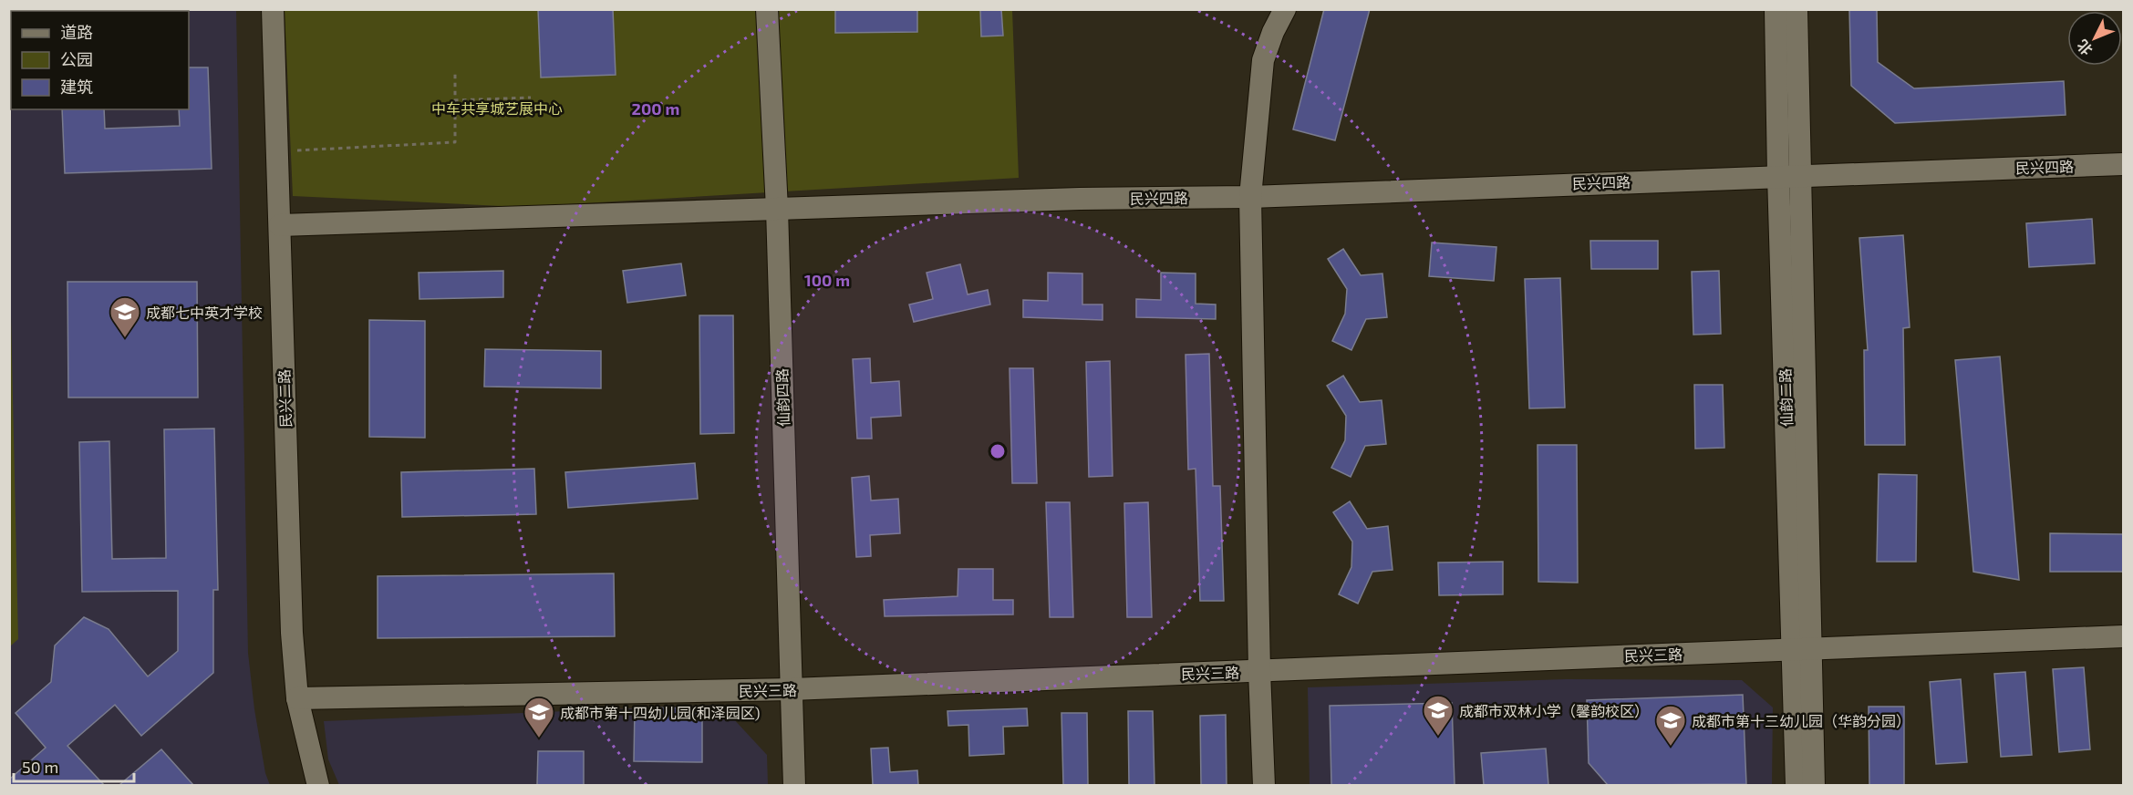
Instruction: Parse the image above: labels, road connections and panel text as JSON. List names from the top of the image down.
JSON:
{
  "streets": {
    "street": [
      "民兴四路",
      "仙韵四路",
      "仙韵二路",
      "民兴二路",
      "民兴三路"
    ]
  },
  "crossings": [
    ["民兴四路", "仙韵四路"],
    ["民兴四路", "仙韵二路"],
    ["民兴四路", "民兴二路"],
    ["仙韵四路", "民兴三路"],
    ["仙韵二路", "民兴三路"],
    ["民兴二路", "民兴三路"]
  ],
  "parks": ["中车共享城艺展中心"],
  "places": {
    "school or university": [
      "成都七中英才学校",
      "成都市双林小学（馨韵校区）",
      "成都市第十四幼儿园(和泽园区)",
      "成都市第十三幼儿园（华韵分园）"
    ]
  },
  "legend": ["道路", "公园", "建筑"],
  "scale_bar": "50 m",
  "north": "bottom left",
  "rings": ["200 m", "100 m"]
}
